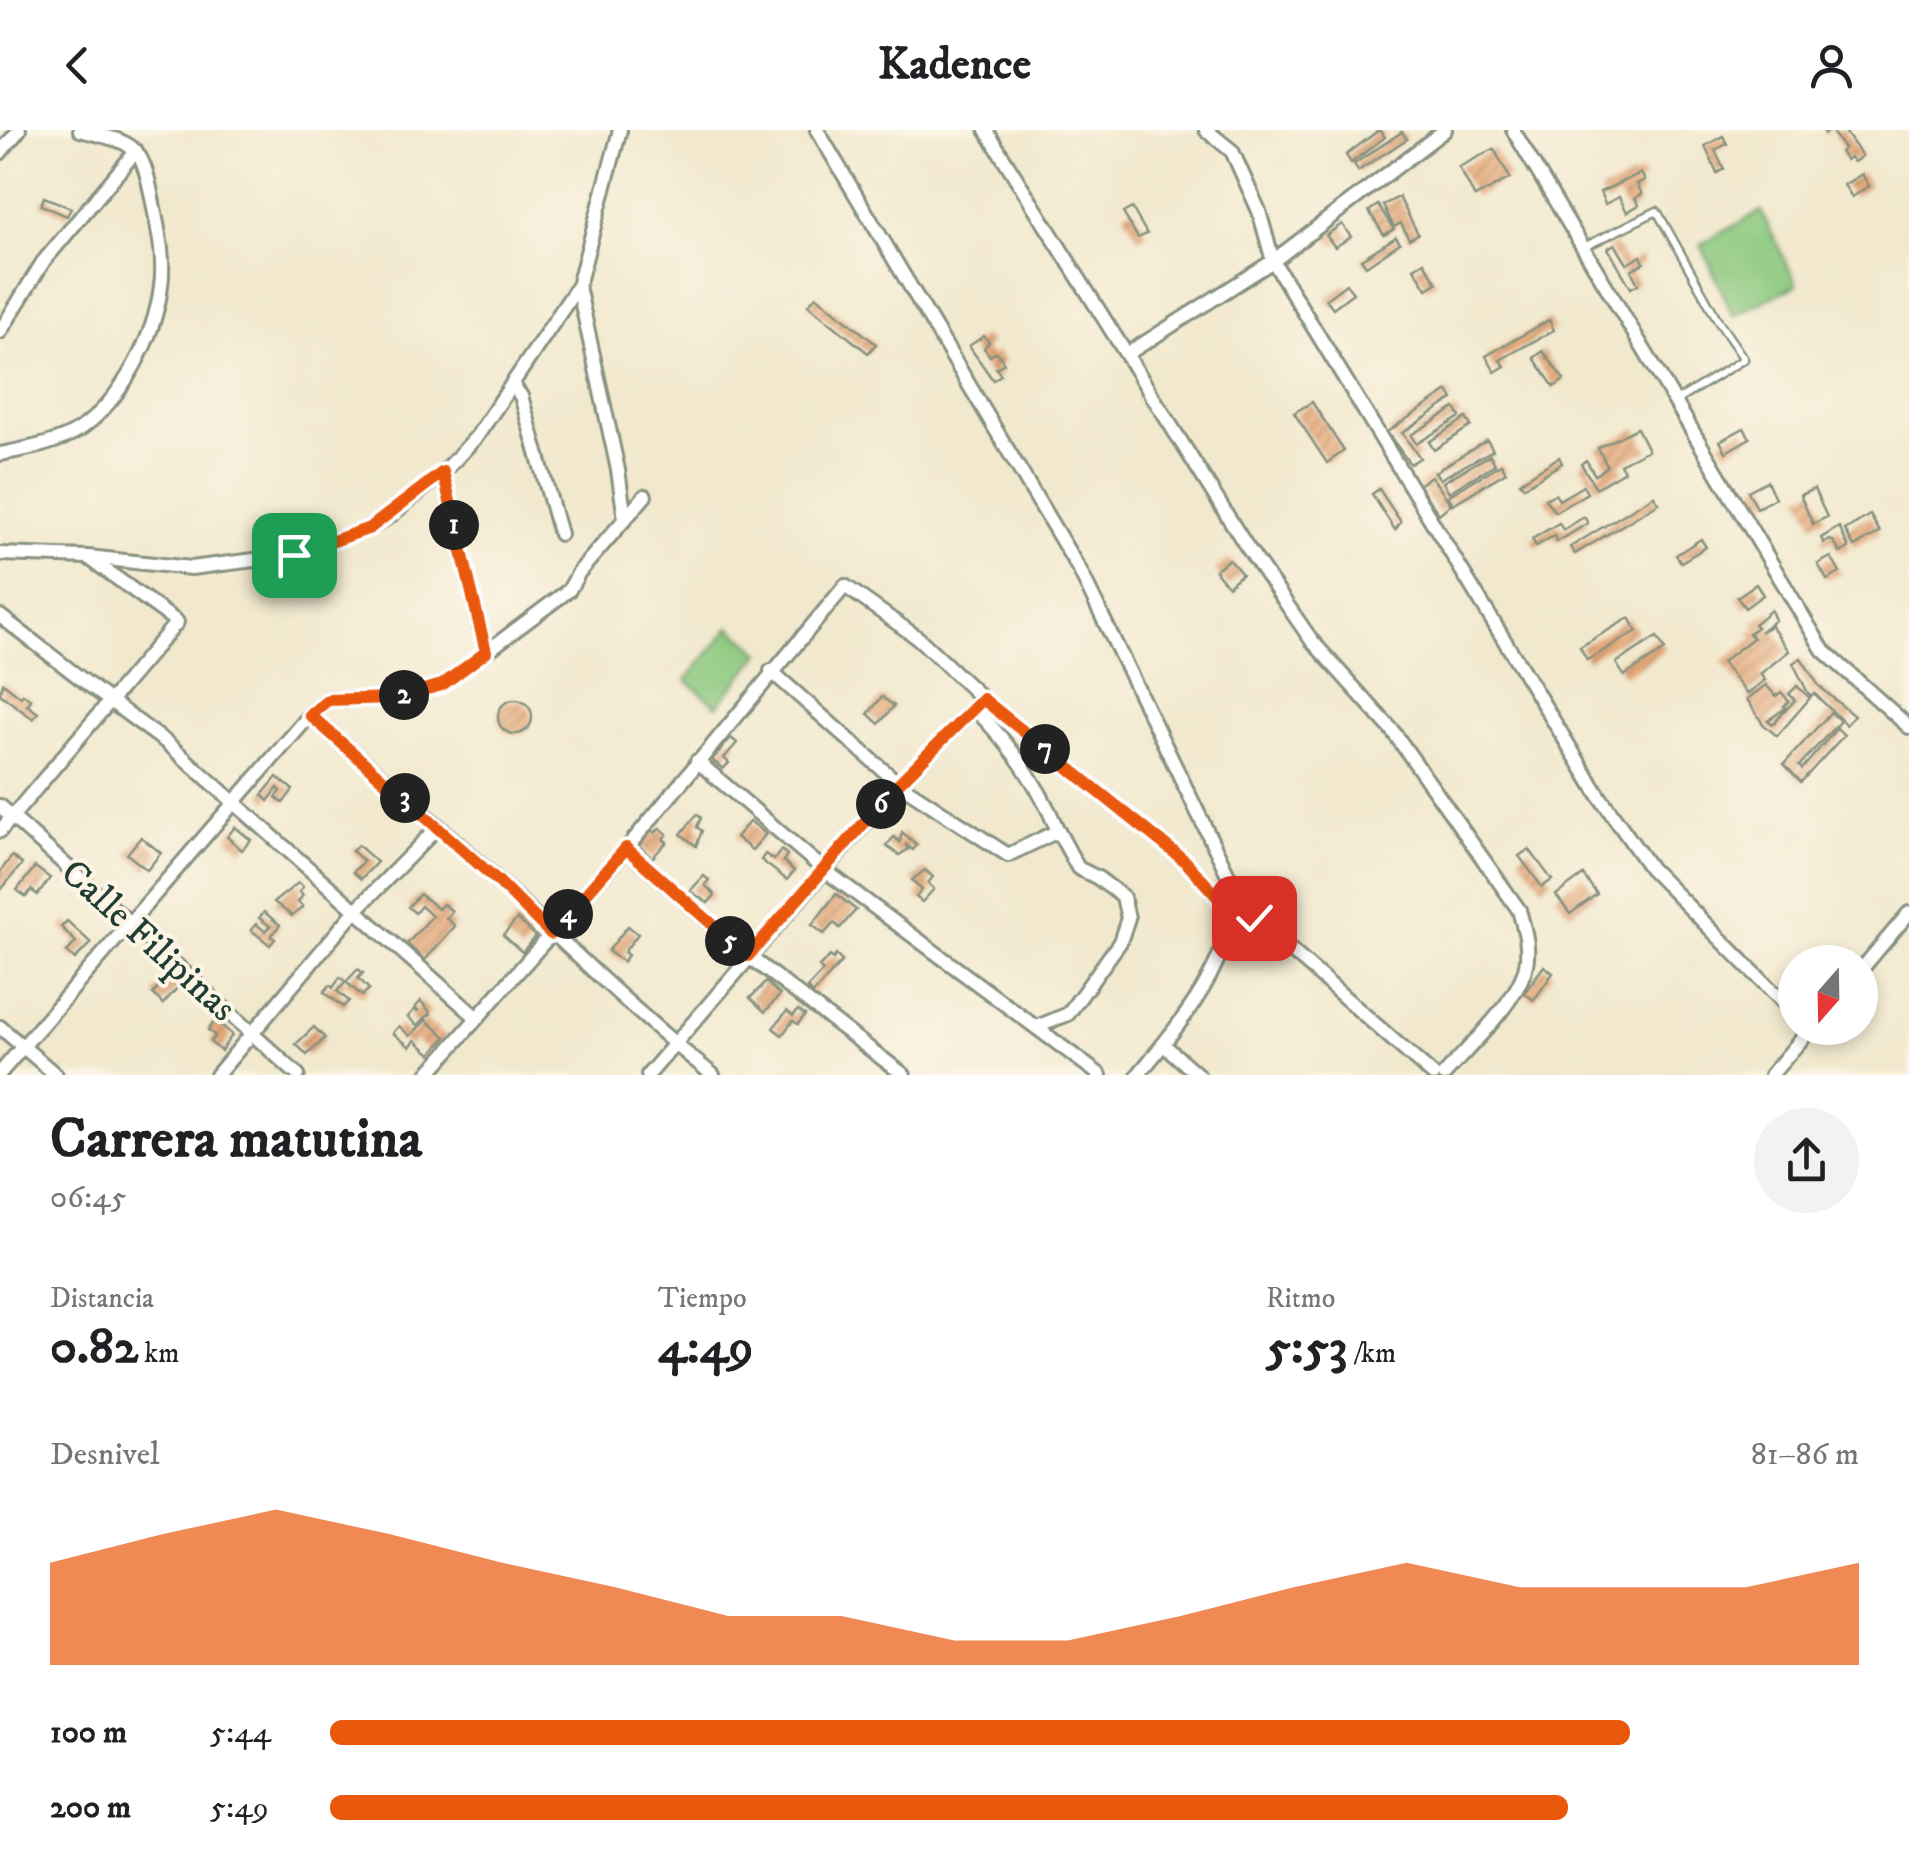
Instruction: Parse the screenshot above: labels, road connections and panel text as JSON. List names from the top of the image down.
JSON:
{
  "streets": {
    "street": ["Calle Filipinas"]
  },
  "north": "bottom",
  "page": {
    "header": "Kadence",
    "pins": [
      "1",
      "2",
      "7",
      "3",
      "6",
      "4",
      "5"
    ],
    "heading": ["Carrera matutina", "06:45"],
    "stats": [
      ["Distancia", "0.82 km"],
      ["Tiempo", "4:49"],
      ["Ritmo", "5:53 /km"]
    ],
    "chart": ["Desnivel", "81–86 m"],
    "list": [
      {
        "name": "100 m",
        "note": "5:44"
      },
      {
        "name": "200 m",
        "note": "5:49"
      }
    ]
  }
}
